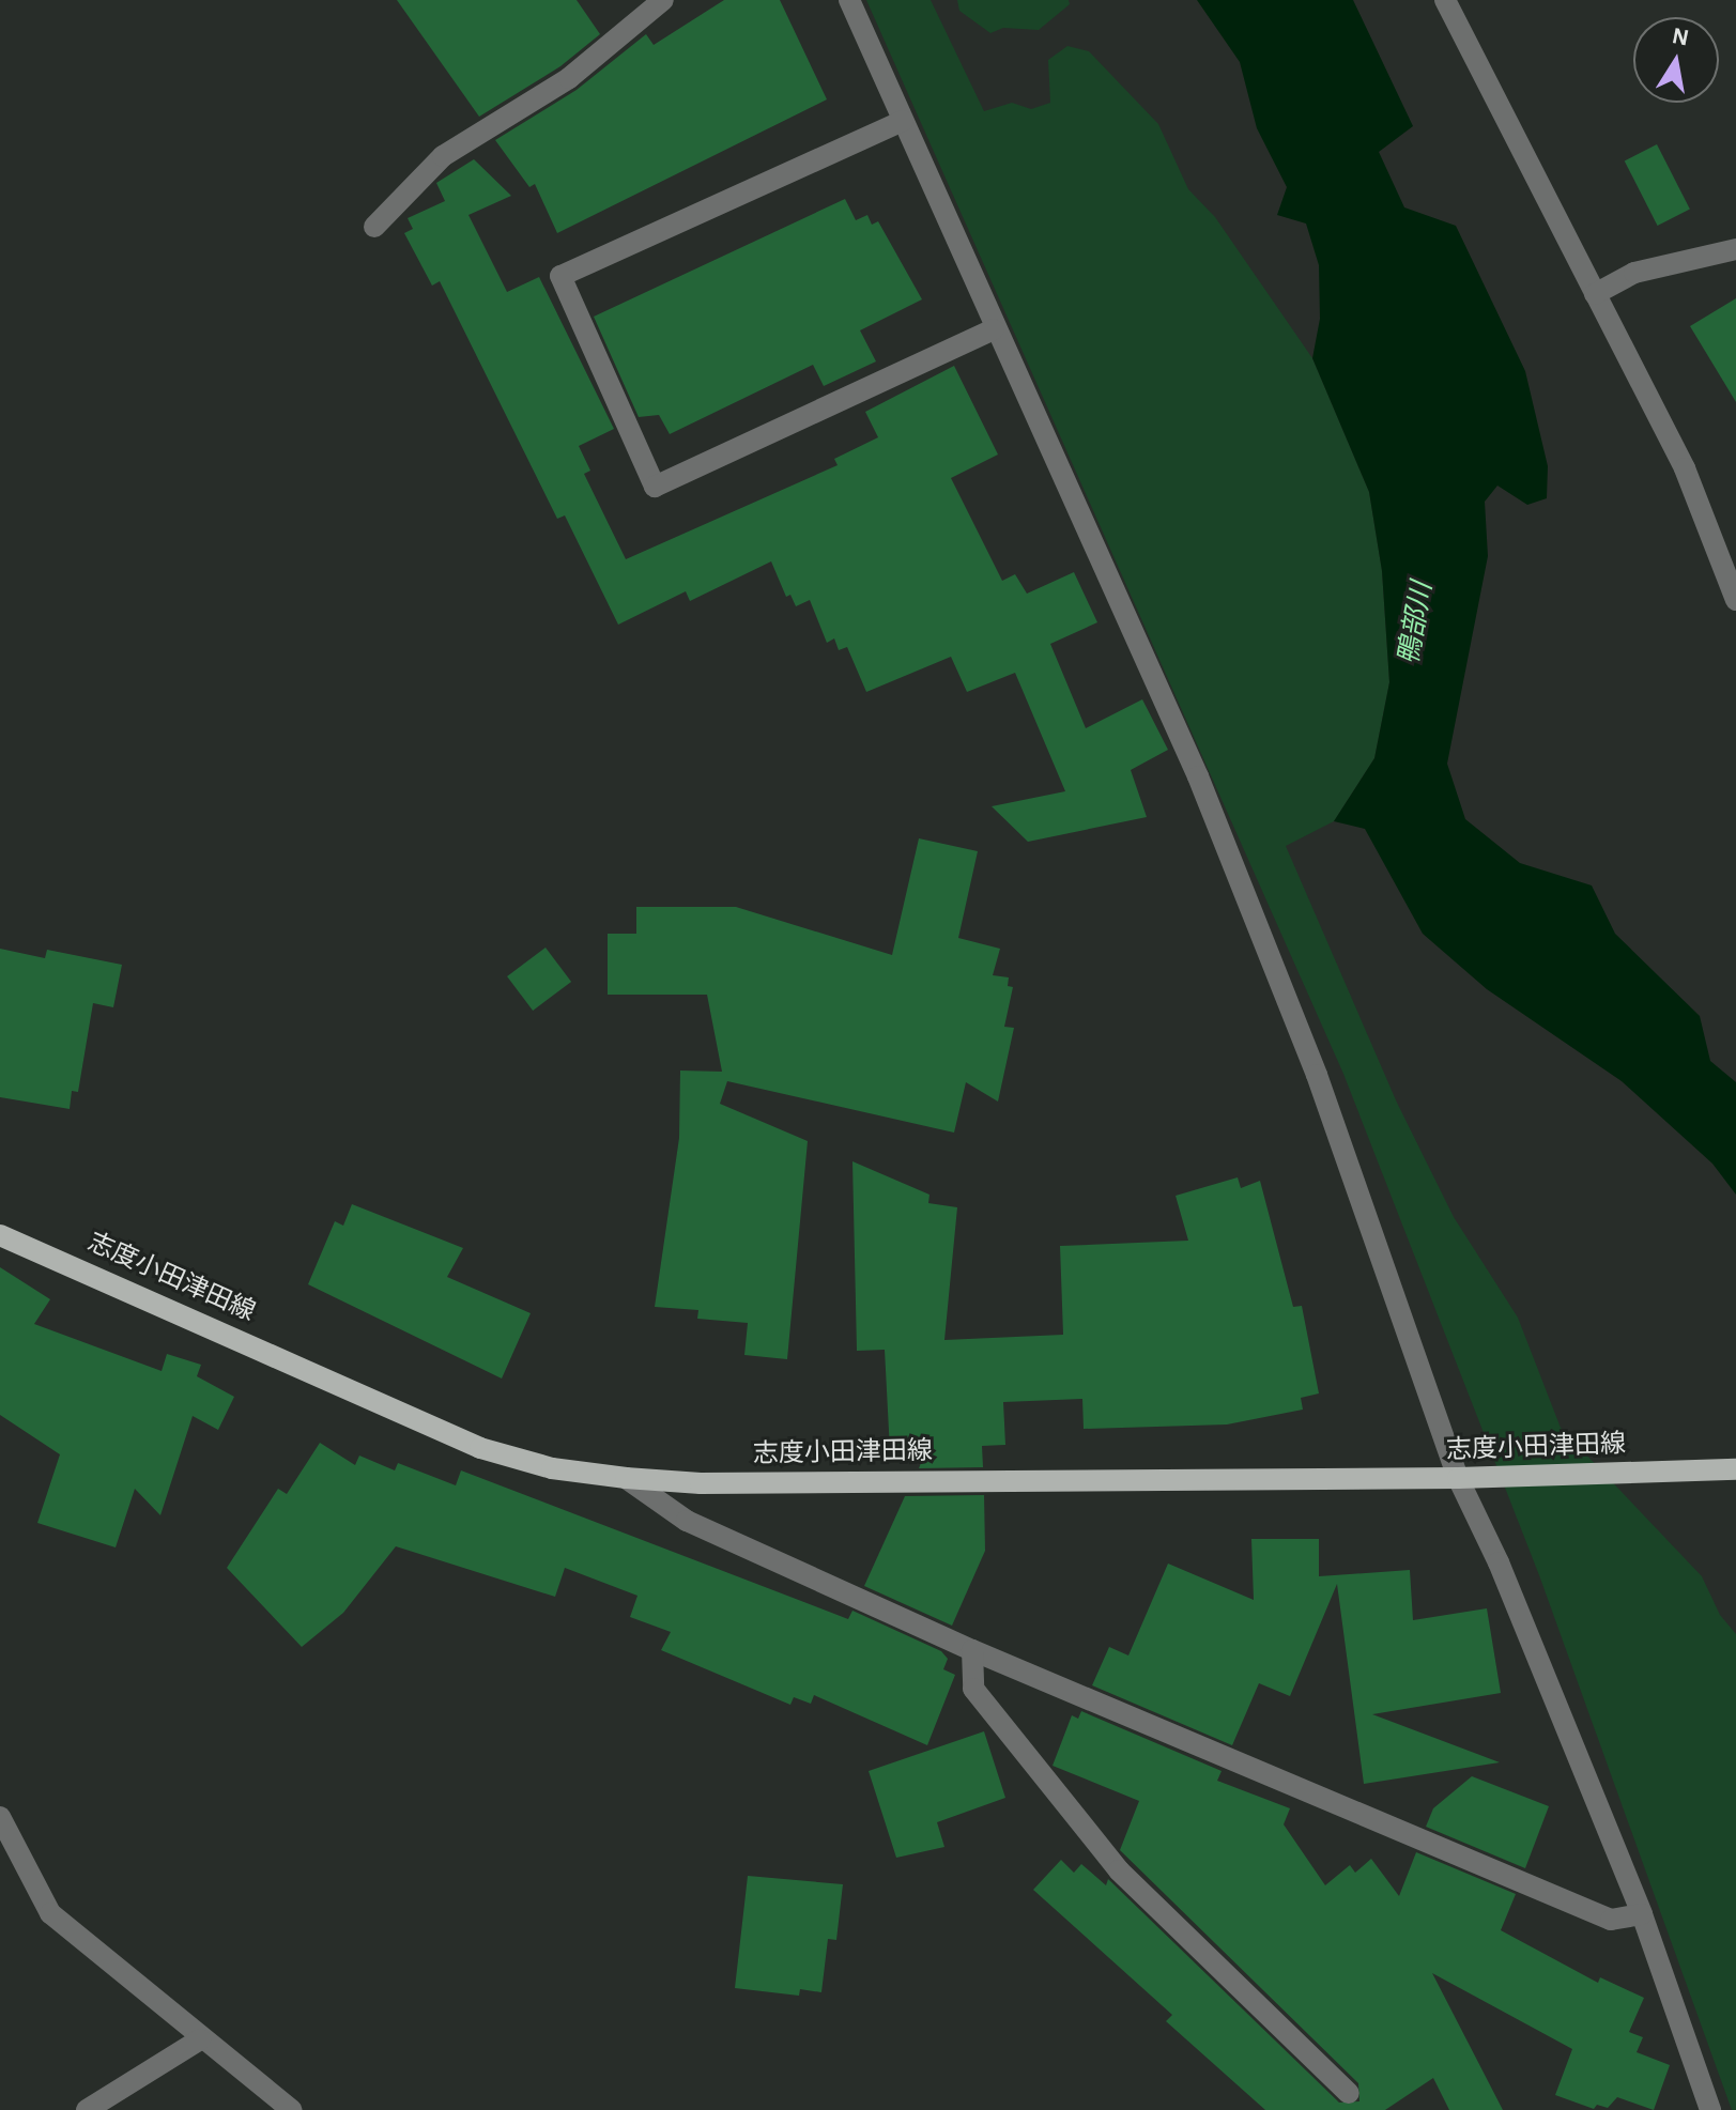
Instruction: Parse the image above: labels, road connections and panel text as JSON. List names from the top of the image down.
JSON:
{
  "streets": {
    "main road": ["志度小田津田線"]
  },
  "water": ["鴨部川"],
  "north": "top"
}
